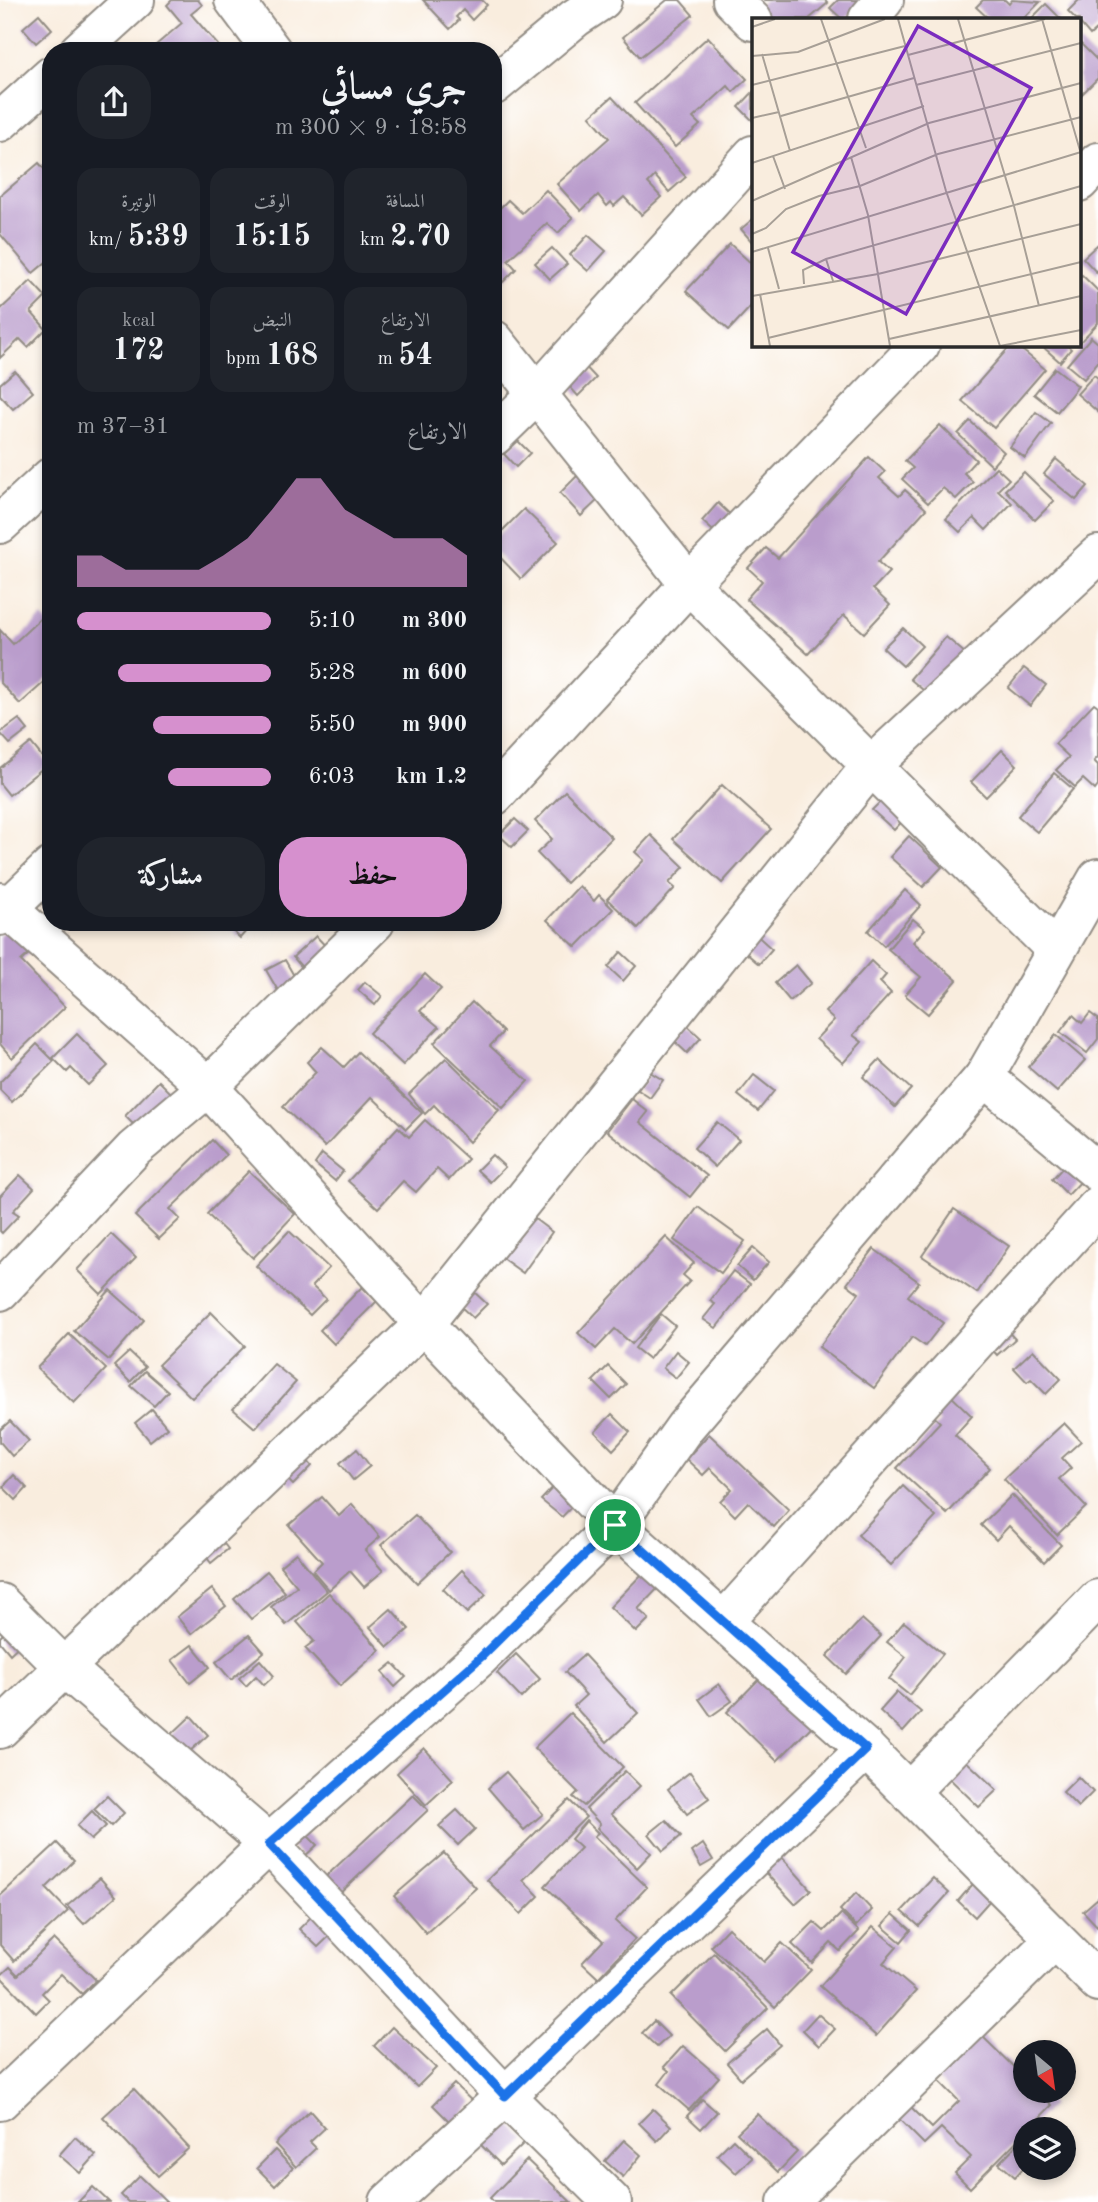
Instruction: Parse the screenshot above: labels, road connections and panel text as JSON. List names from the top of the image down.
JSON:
{
  "north": "bottom right",
  "page": {
    "heading": ["جري مسائي", "18:58 · 9 × 300 m"],
    "stats": [
      ["المسافة", "2.70 km"],
      ["الوقت", "15:15"],
      ["الوتيرة", "5:39 /km"],
      ["الارتفاع", "54 m"],
      ["النبض", "168 bpm"],
      ["kcal", "172"]
    ],
    "chart": ["الارتفاع", "31–37 m"],
    "list": [
      {
        "name": "300 m",
        "note": "5:10"
      },
      {
        "name": "600 m",
        "note": "5:28"
      },
      {
        "name": "900 m",
        "note": "5:50"
      },
      {
        "name": "1.2 km",
        "note": "6:03"
      }
    ],
    "buttons": ["حفظ", "مشاركة"]
  }
}
